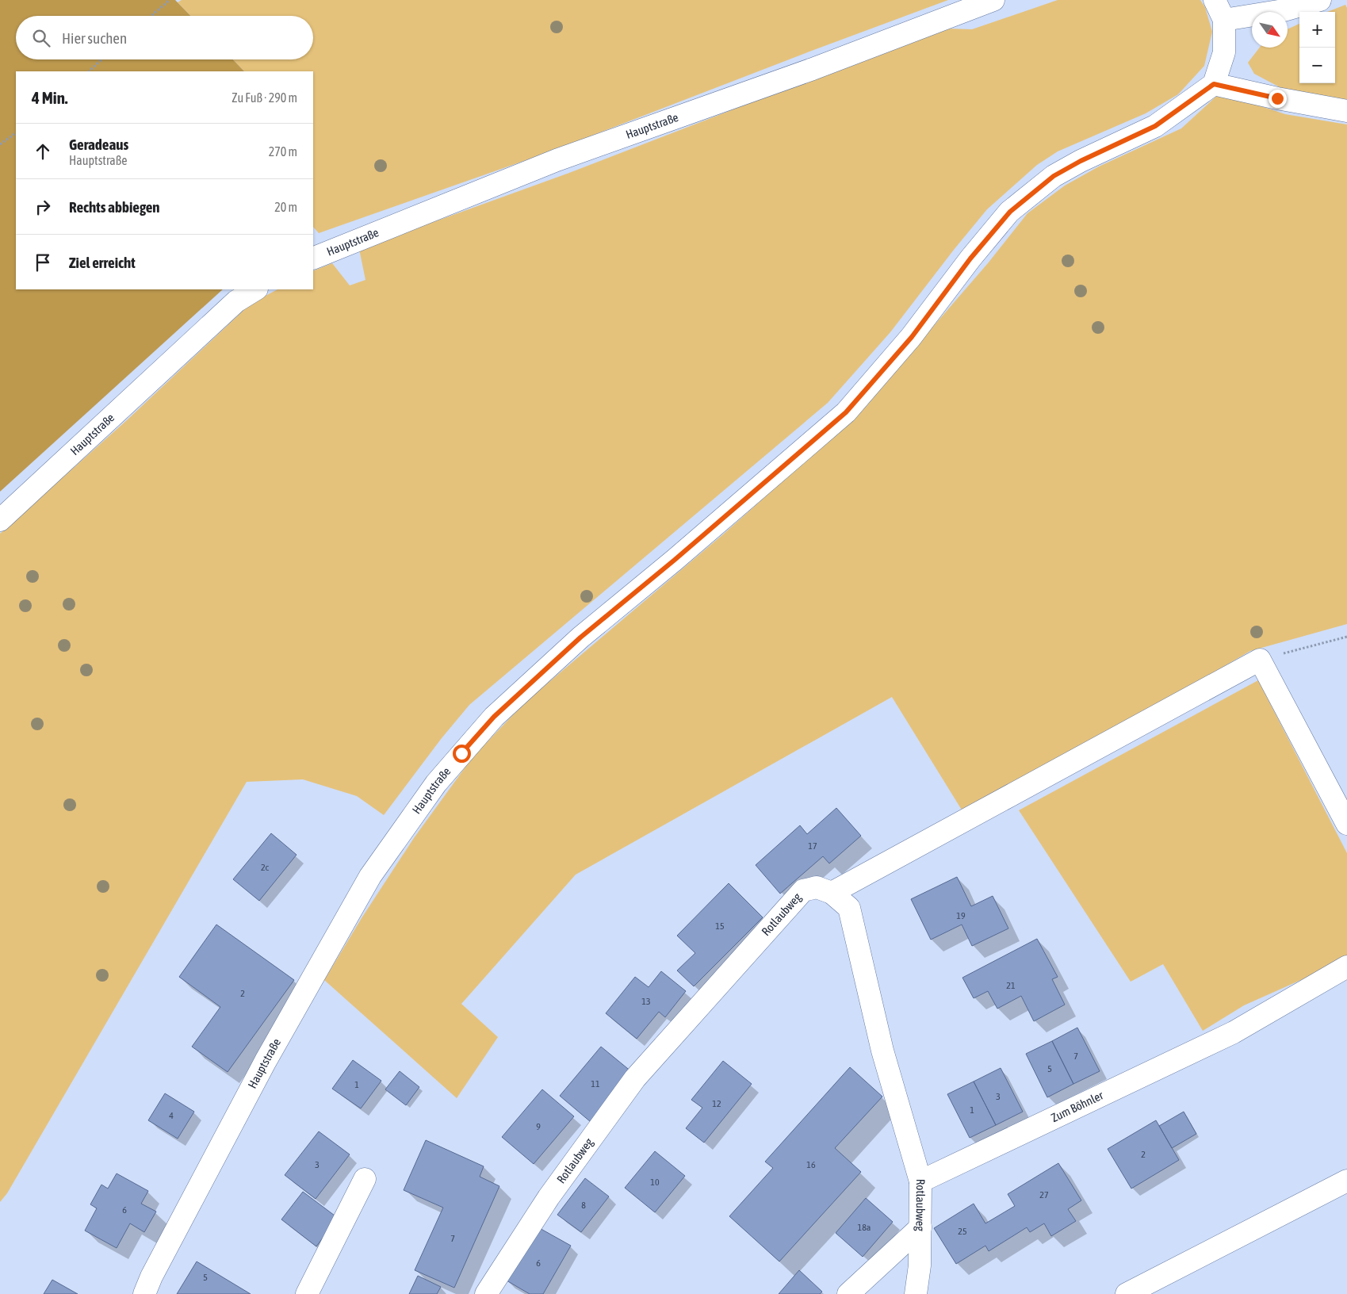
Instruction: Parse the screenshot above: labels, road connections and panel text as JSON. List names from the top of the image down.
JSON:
{
  "streets": {
    "street": ["Hauptstraße", "Rotlaubweg", "Zum Böhnler"]
  },
  "crossings": [
    ["Rotlaubweg", "Zum Böhnler"]
  ],
  "house_numbers": [
    "17",
    "2c",
    "19",
    "15",
    "21",
    "2",
    "13",
    "7",
    "5",
    "11",
    "1",
    "3",
    "12",
    "1",
    "4",
    "9",
    "2",
    "3",
    "16",
    "10",
    "27",
    "8",
    "6",
    "18a",
    "25",
    "7",
    "6",
    "5"
  ],
  "north": "bottom right",
  "page": {
    "map_buttons": ["+", "−"],
    "search": "Hier suchen",
    "heading": ["4 Min.", "Zu Fuß · 290 m"],
    "list": [
      ["Geradeaus", "Hauptstraße", "270 m"],
      ["Rechts abbiegen", "20 m"],
      "Ziel erreicht"
    ]
  }
}
